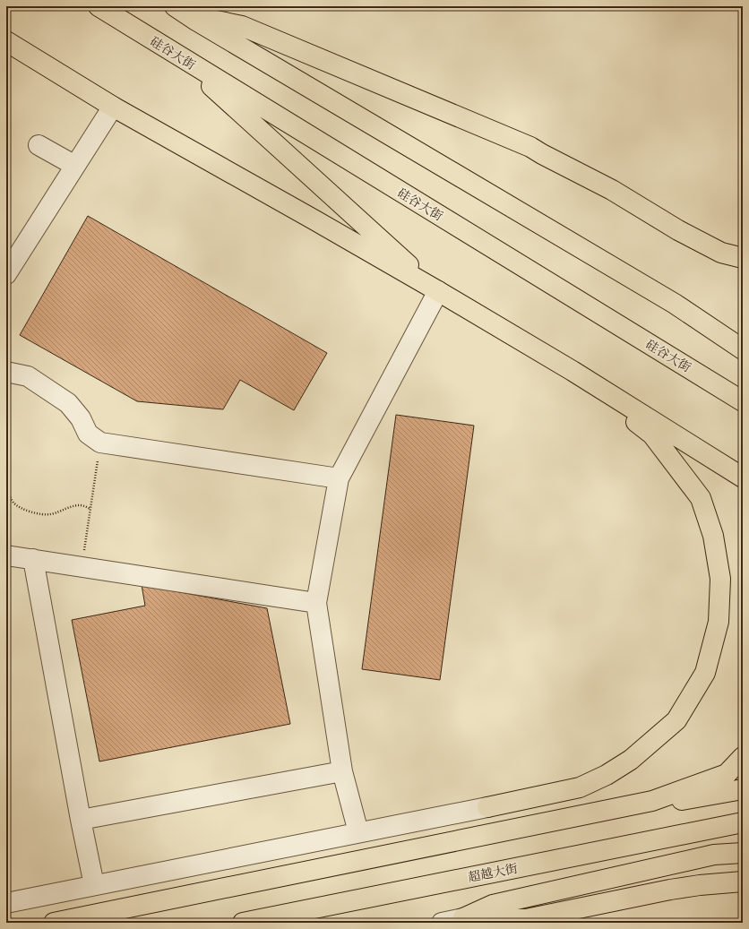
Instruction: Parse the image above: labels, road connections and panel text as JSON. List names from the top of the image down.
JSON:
{
  "streets": {
    "main road": ["硅谷大街", "超越大街"]
  }
}
